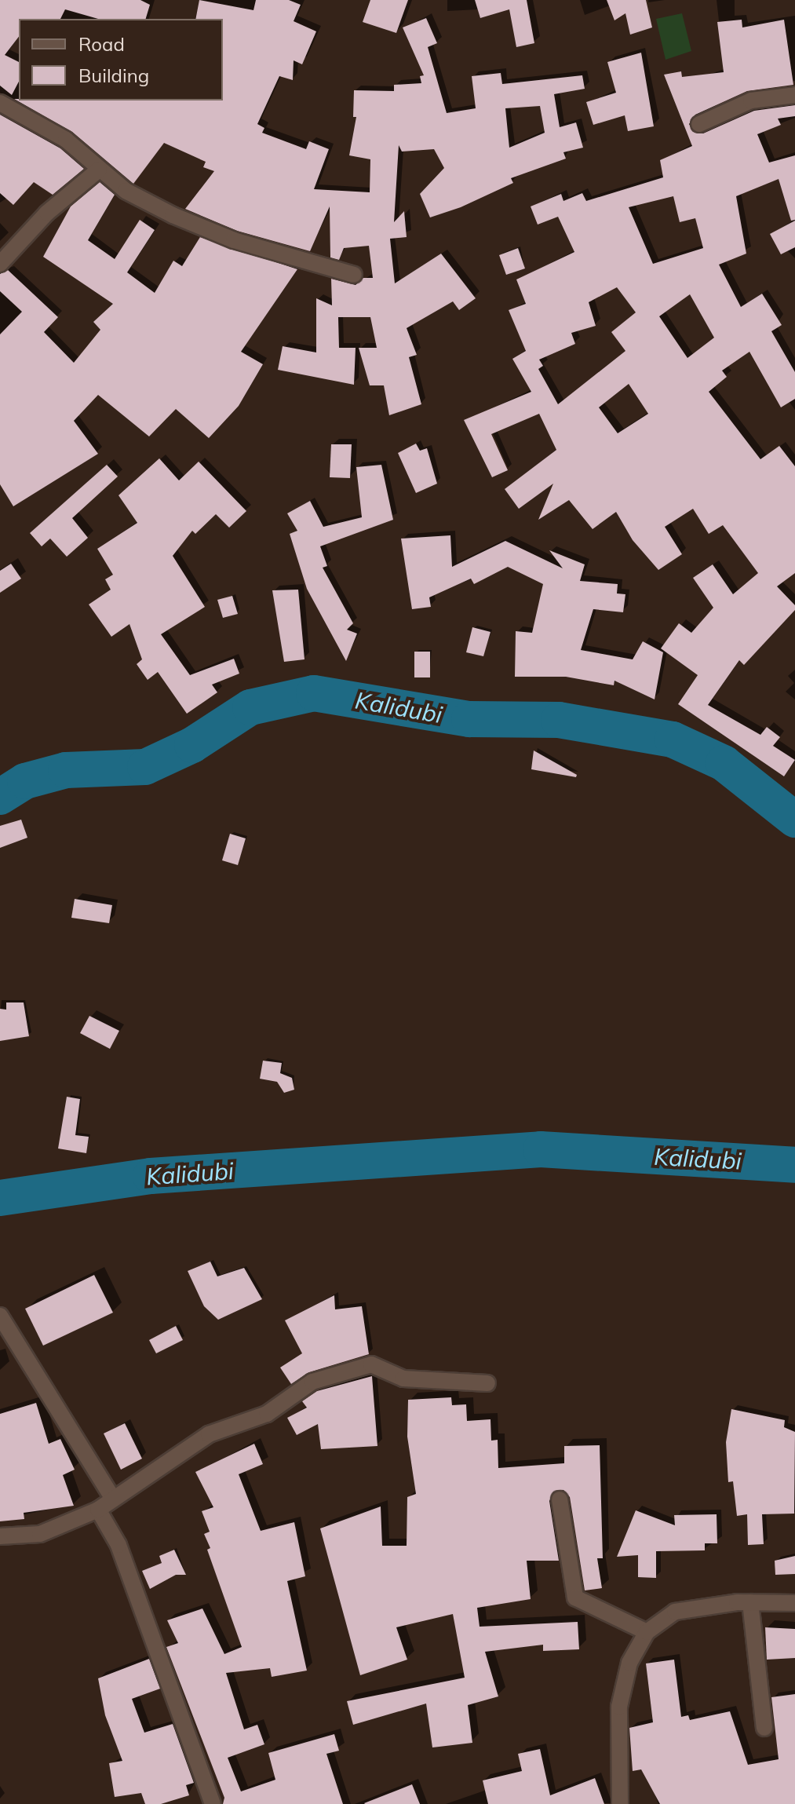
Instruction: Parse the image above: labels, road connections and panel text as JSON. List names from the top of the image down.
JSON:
{
  "water": ["Kalidubi"],
  "legend": ["Road", "Building"]
}
